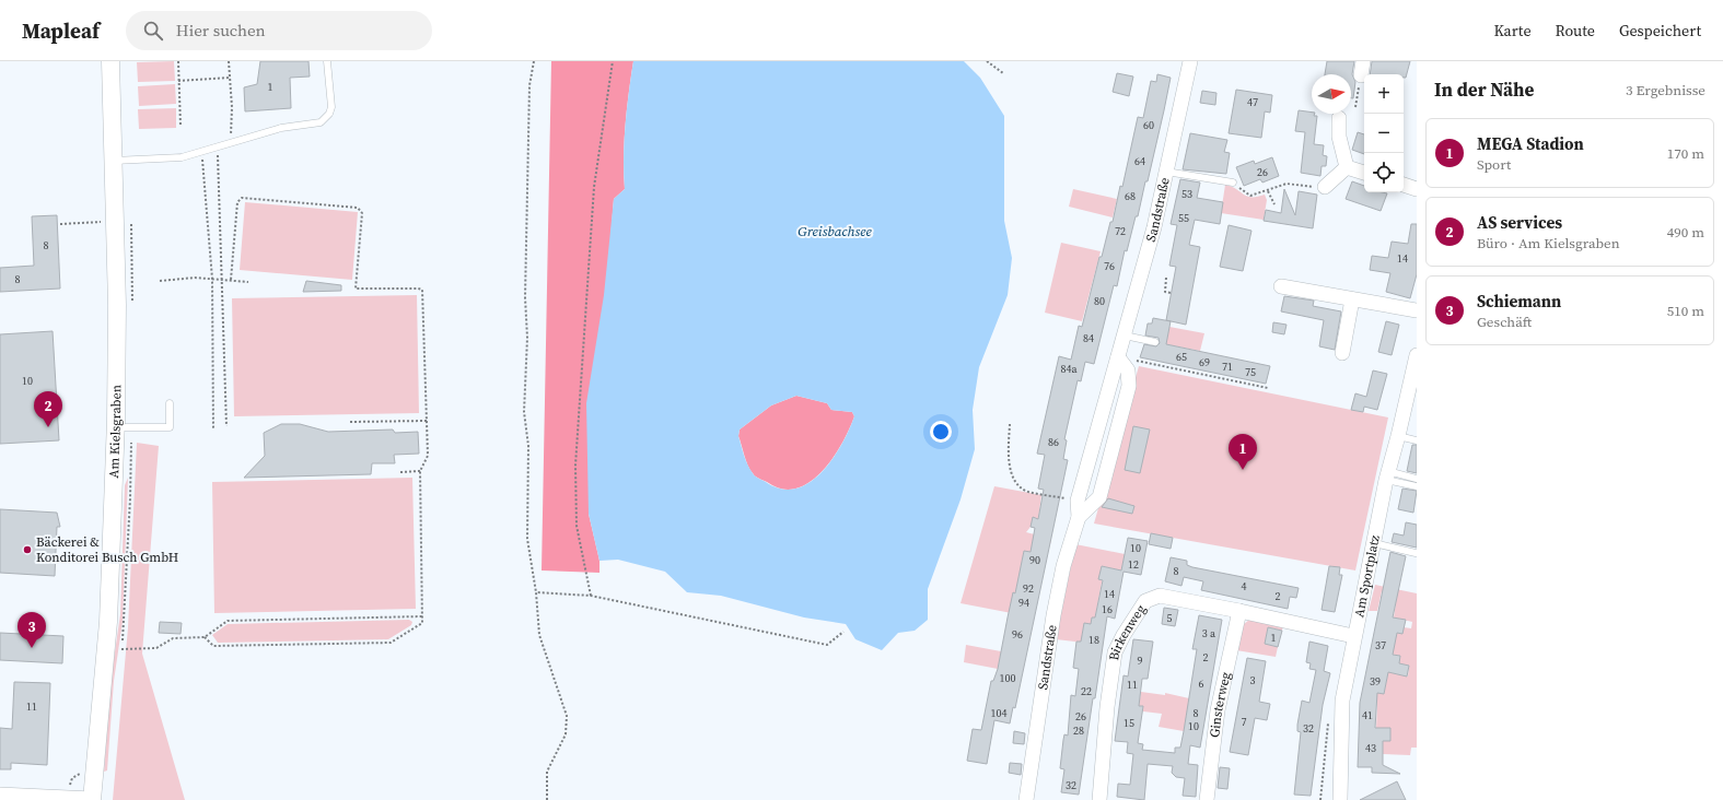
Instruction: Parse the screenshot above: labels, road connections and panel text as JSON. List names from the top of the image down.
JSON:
{
  "streets": {
    "street": [
      "Sandstraße",
      "Am Kielsgraben",
      "Am Sportplatz",
      "Birkenweg",
      "Ginsterweg"
    ]
  },
  "crossings": [
    ["Am Sportplatz", "Birkenweg"],
    ["Birkenweg", "Ginsterweg"]
  ],
  "water": ["Greisbachsee"],
  "places": ["Bäckerei & Konditorei Busch GmbH"],
  "house_numbers": [
    "1",
    "47",
    "60",
    "64",
    "26",
    "53",
    "68",
    "55",
    "72",
    "8",
    "14",
    "76",
    "8",
    "80",
    "84",
    "65",
    "69",
    "71",
    "84a",
    "75",
    "10",
    "86",
    "10",
    "90",
    "12",
    "8",
    "4",
    "92",
    "14",
    "2",
    "94",
    "16",
    "5",
    "3 a",
    "96",
    "1",
    "18",
    "37",
    "2",
    "9",
    "100",
    "3",
    "39",
    "6",
    "11",
    "22",
    "11",
    "104",
    "8",
    "41",
    "26",
    "7",
    "15",
    "10",
    "32",
    "28",
    "43",
    "32"
  ],
  "north": "right",
  "page": {
    "header": "Mapleaf",
    "search": "Hier suchen",
    "nav": ["Karte", "Route", "Gespeichert"],
    "heading": ["In der Nähe", "3 Ergebnisse"],
    "map_buttons": ["+", "−"],
    "list": [
      {
        "mark": "1",
        "name": "MEGA Stadion",
        "note": "Sport",
        "value": "170 m"
      },
      {
        "mark": "2",
        "name": "AS services",
        "note": "Büro · Am Kielsgraben",
        "value": "490 m"
      },
      {
        "mark": "3",
        "name": "Schiemann",
        "note": "Geschäft",
        "value": "510 m"
      }
    ],
    "pins": ["2", "1", "3"]
  }
}
